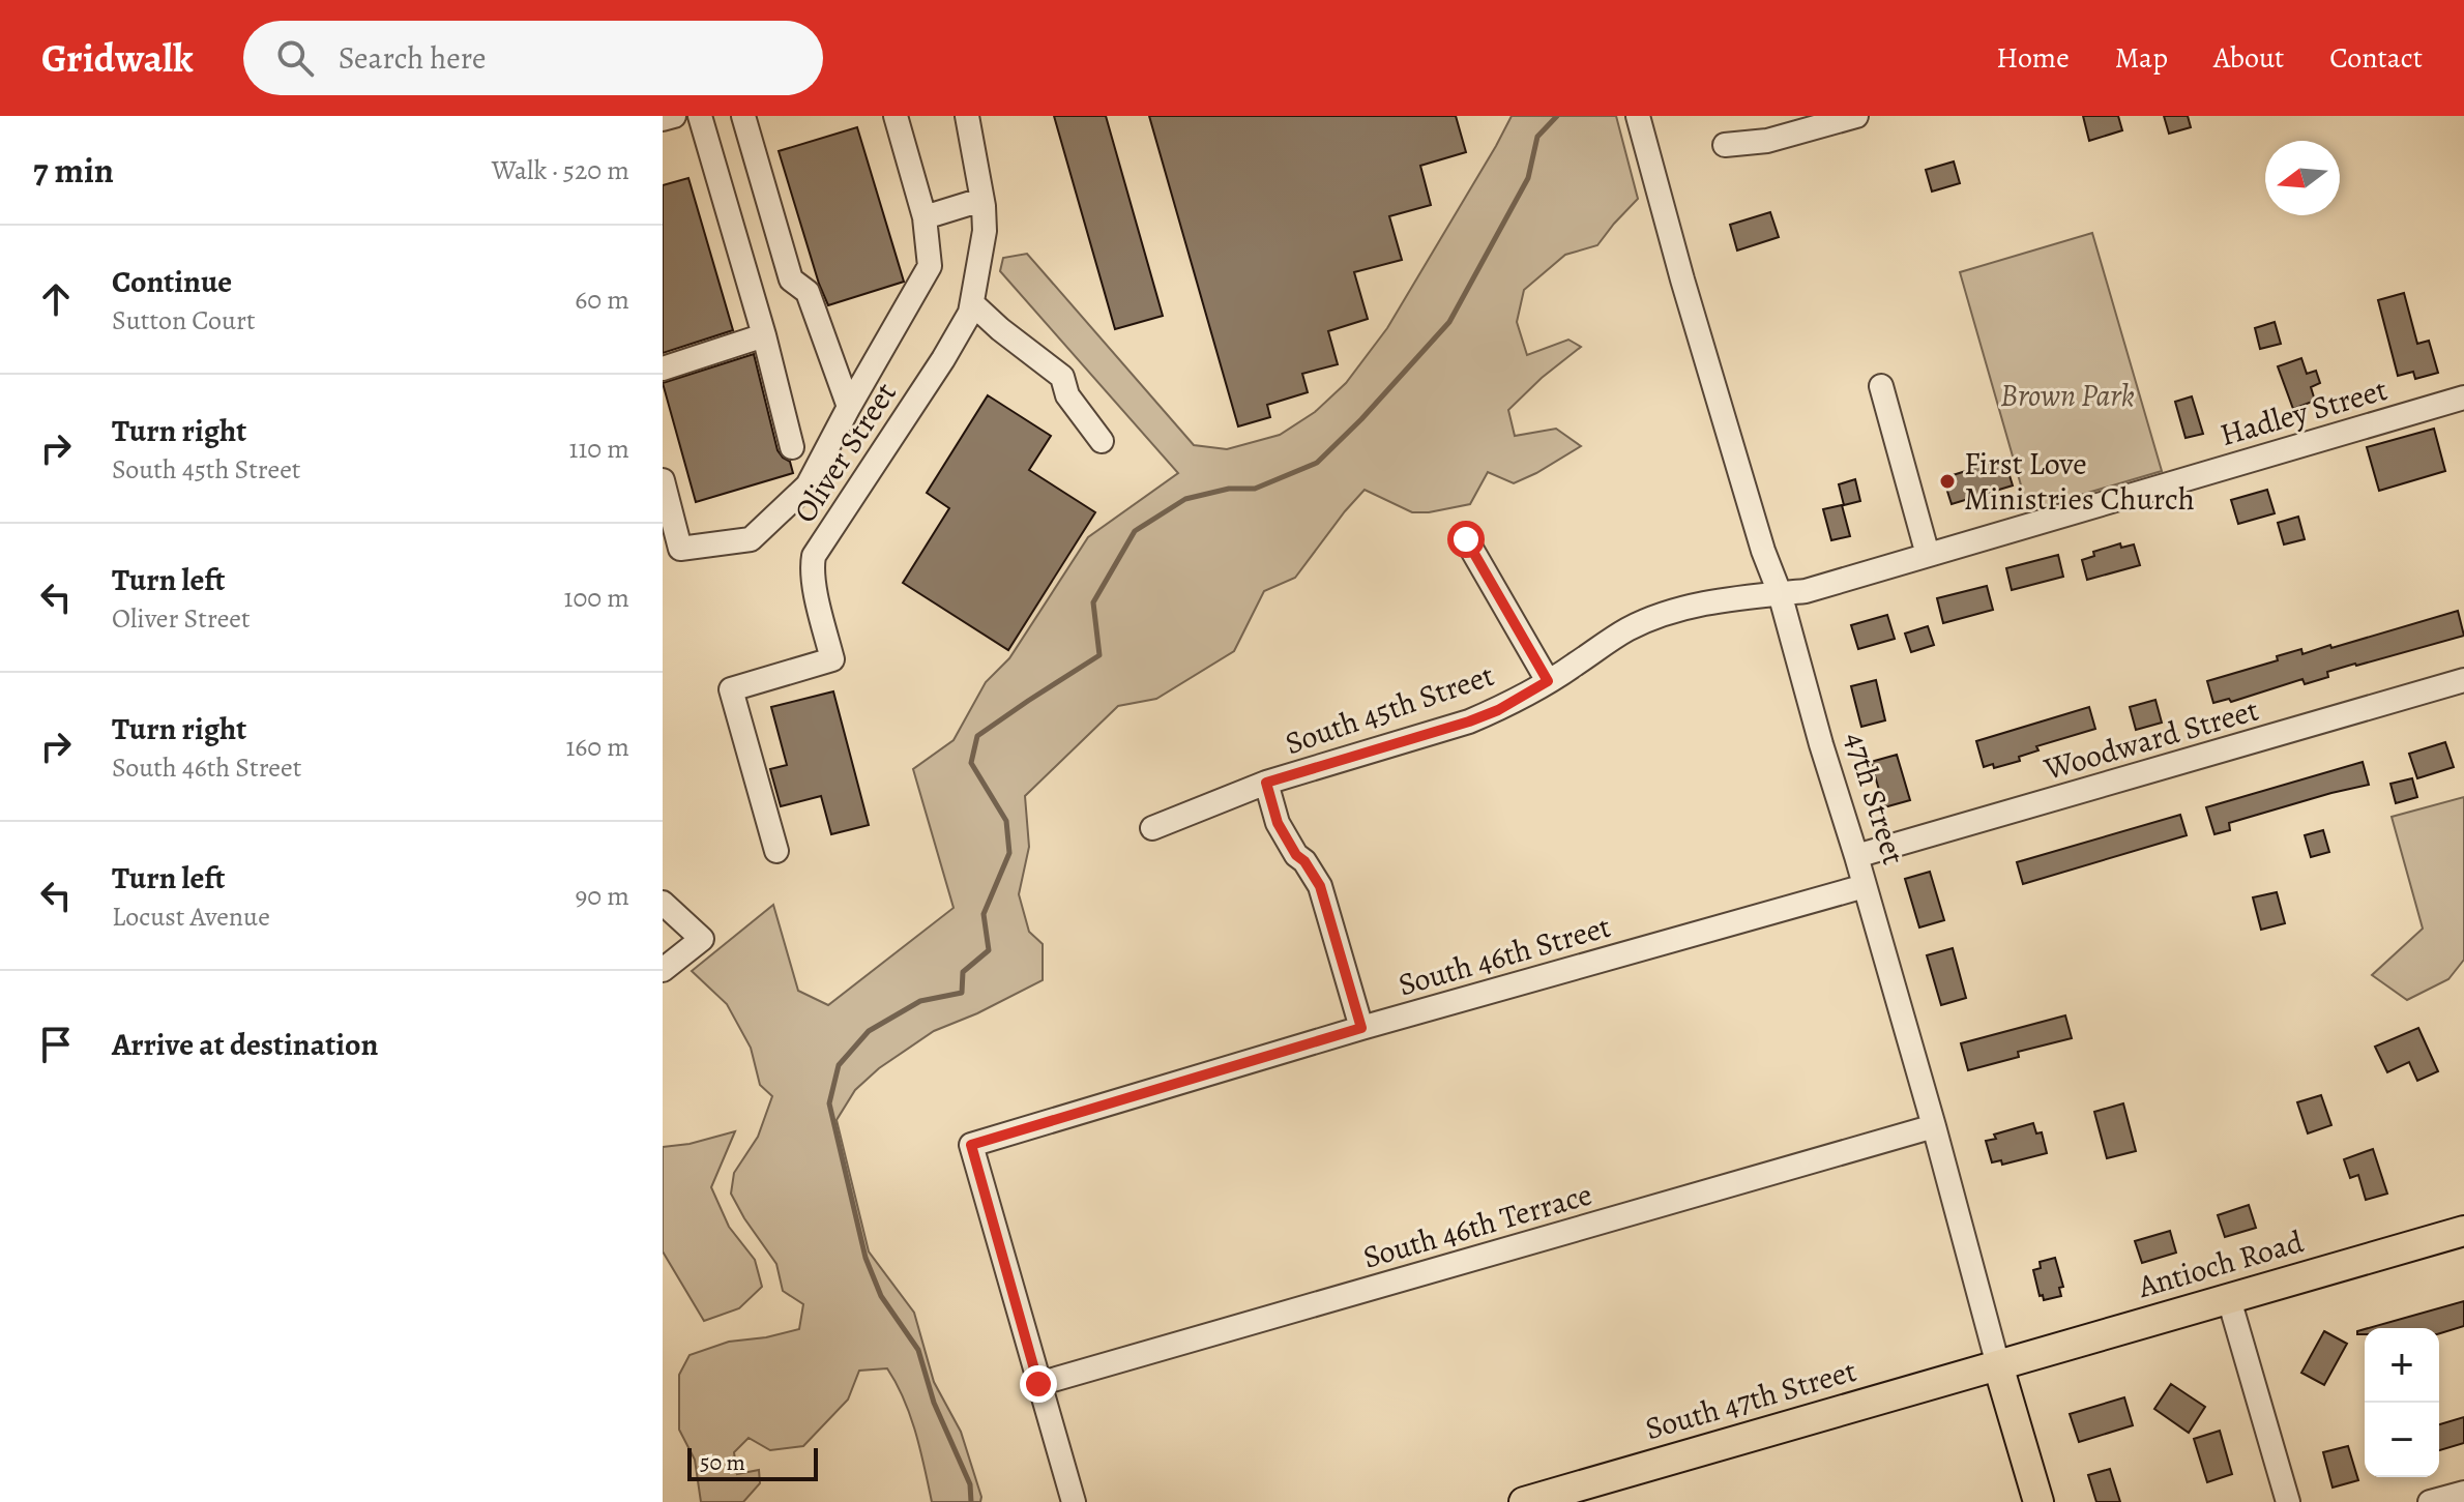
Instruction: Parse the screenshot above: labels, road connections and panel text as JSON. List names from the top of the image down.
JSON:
{
  "streets": {
    "main road": ["47th Street", "Antioch Road", "South 47th Street"],
    "street": [
      "Hadley Street",
      "Oliver Street",
      "South 45th Street",
      "Woodward Street",
      "South 46th Street",
      "South 46th Terrace"
    ]
  },
  "crossings": [
    ["Hadley Street", "South 45th Street"],
    ["Hadley Street", "47th Street"],
    ["South 45th Street", "47th Street"],
    ["Woodward Street", "47th Street"],
    ["47th Street", "South 46th Street"],
    ["47th Street", "South 46th Terrace"],
    ["47th Street", "Antioch Road"],
    ["47th Street", "South 47th Street"],
    ["South 46th Street", "South 46th Terrace"],
    ["Antioch Road", "South 47th Street"]
  ],
  "parks": ["Brown Park"],
  "places": ["First Love Ministries Church"],
  "scale_bar": "50 m",
  "north": "left",
  "page": {
    "header": "Gridwalk",
    "search": "Search here",
    "nav": [
      "Home",
      "Map",
      "About",
      "Contact"
    ],
    "heading": ["7 min", "Walk · 520 m"],
    "list": [
      ["Continue", "Sutton Court", "60 m"],
      ["Turn right", "South 45th Street", "110 m"],
      ["Turn left", "Oliver Street", "100 m"],
      ["Turn right", "South 46th Street", "160 m"],
      ["Turn left", "Locust Avenue", "90 m"],
      "Arrive at destination"
    ],
    "map_buttons": ["+", "−"],
    "scale": "50 m"
  }
}
